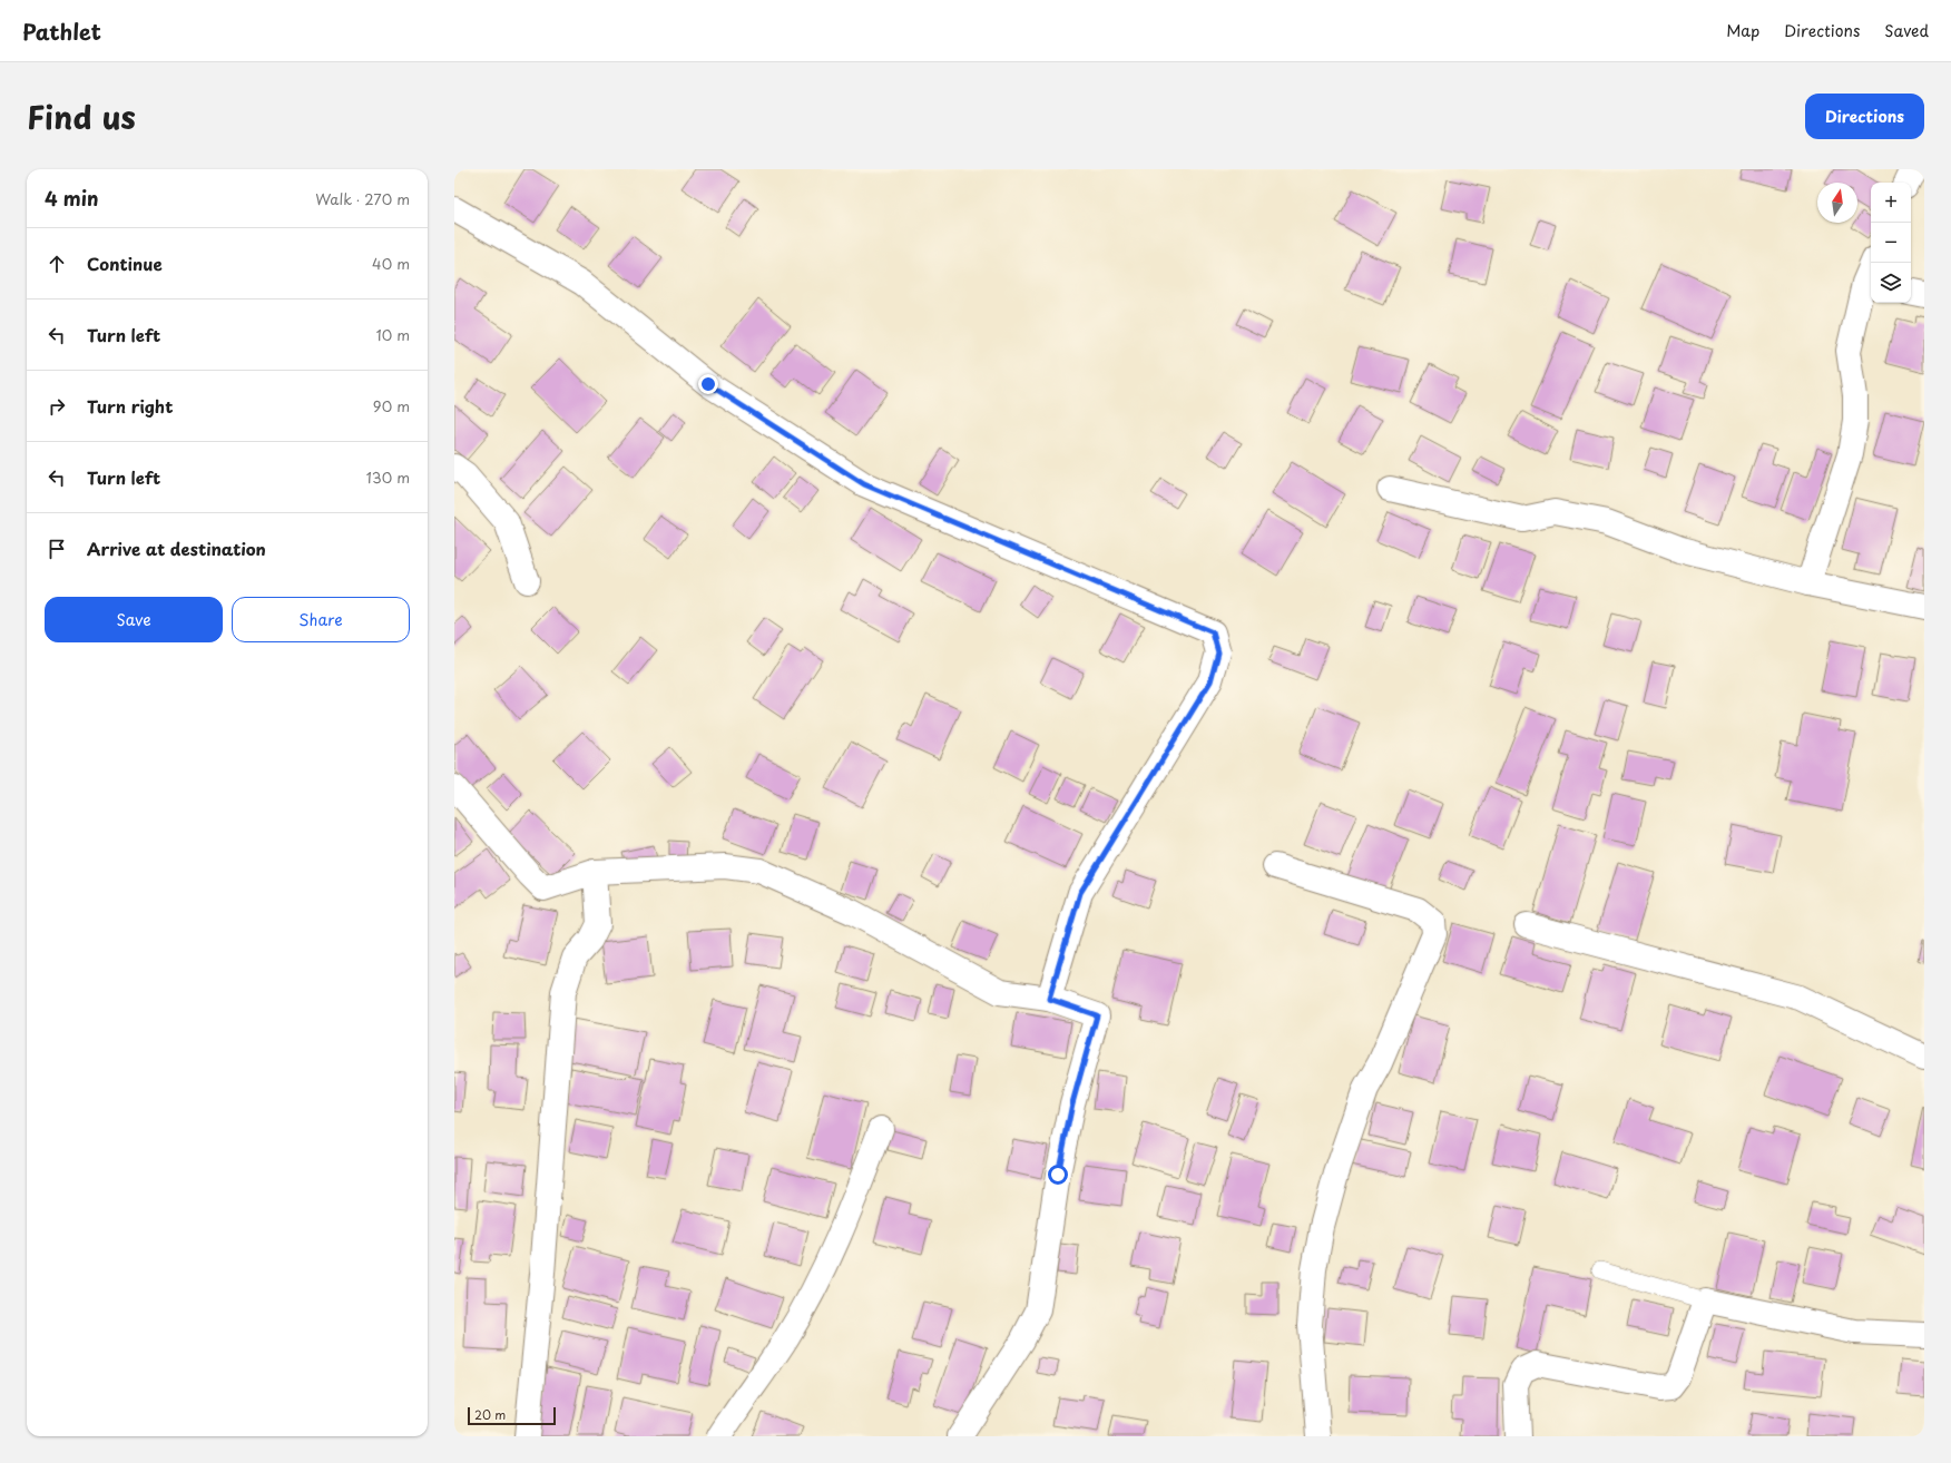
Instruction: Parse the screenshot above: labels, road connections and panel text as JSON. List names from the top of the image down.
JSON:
{
  "scale_bar": "20 m",
  "north": "top",
  "page": {
    "header": "Pathlet",
    "nav": ["Map", "Directions", "Saved"],
    "title": "Find us",
    "buttons": [
      "Directions",
      ["Save", "Share"]
    ],
    "heading": ["4 min", "Walk · 270 m"],
    "map_buttons": ["+", "−"],
    "list": [
      ["Continue", "40 m"],
      ["Turn left", "10 m"],
      ["Turn right", "90 m"],
      ["Turn left", "130 m"],
      "Arrive at destination"
    ],
    "scale": "20 m"
  }
}
